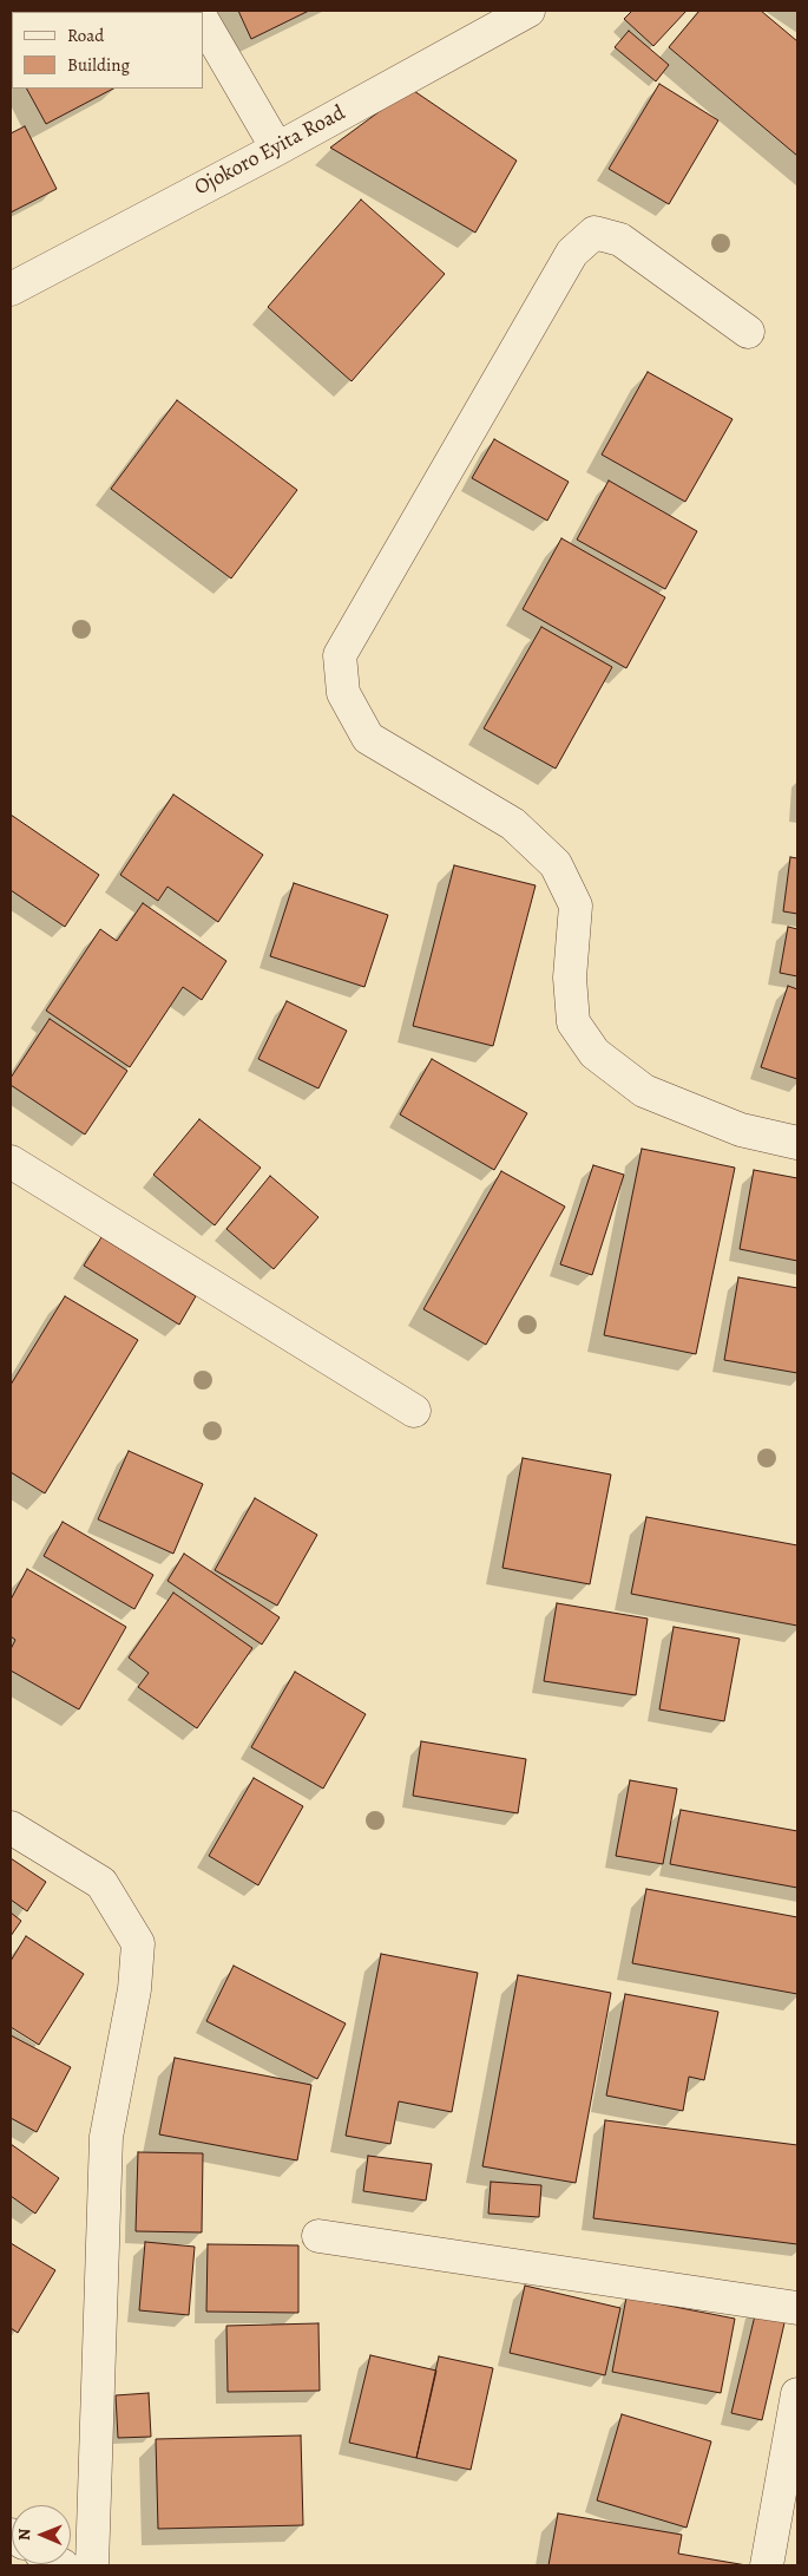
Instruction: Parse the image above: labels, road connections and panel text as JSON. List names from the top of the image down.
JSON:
{
  "streets": {
    "street": ["Ojokoro Eyita Road"]
  },
  "legend": ["Road", "Building"],
  "north": "left"
}
